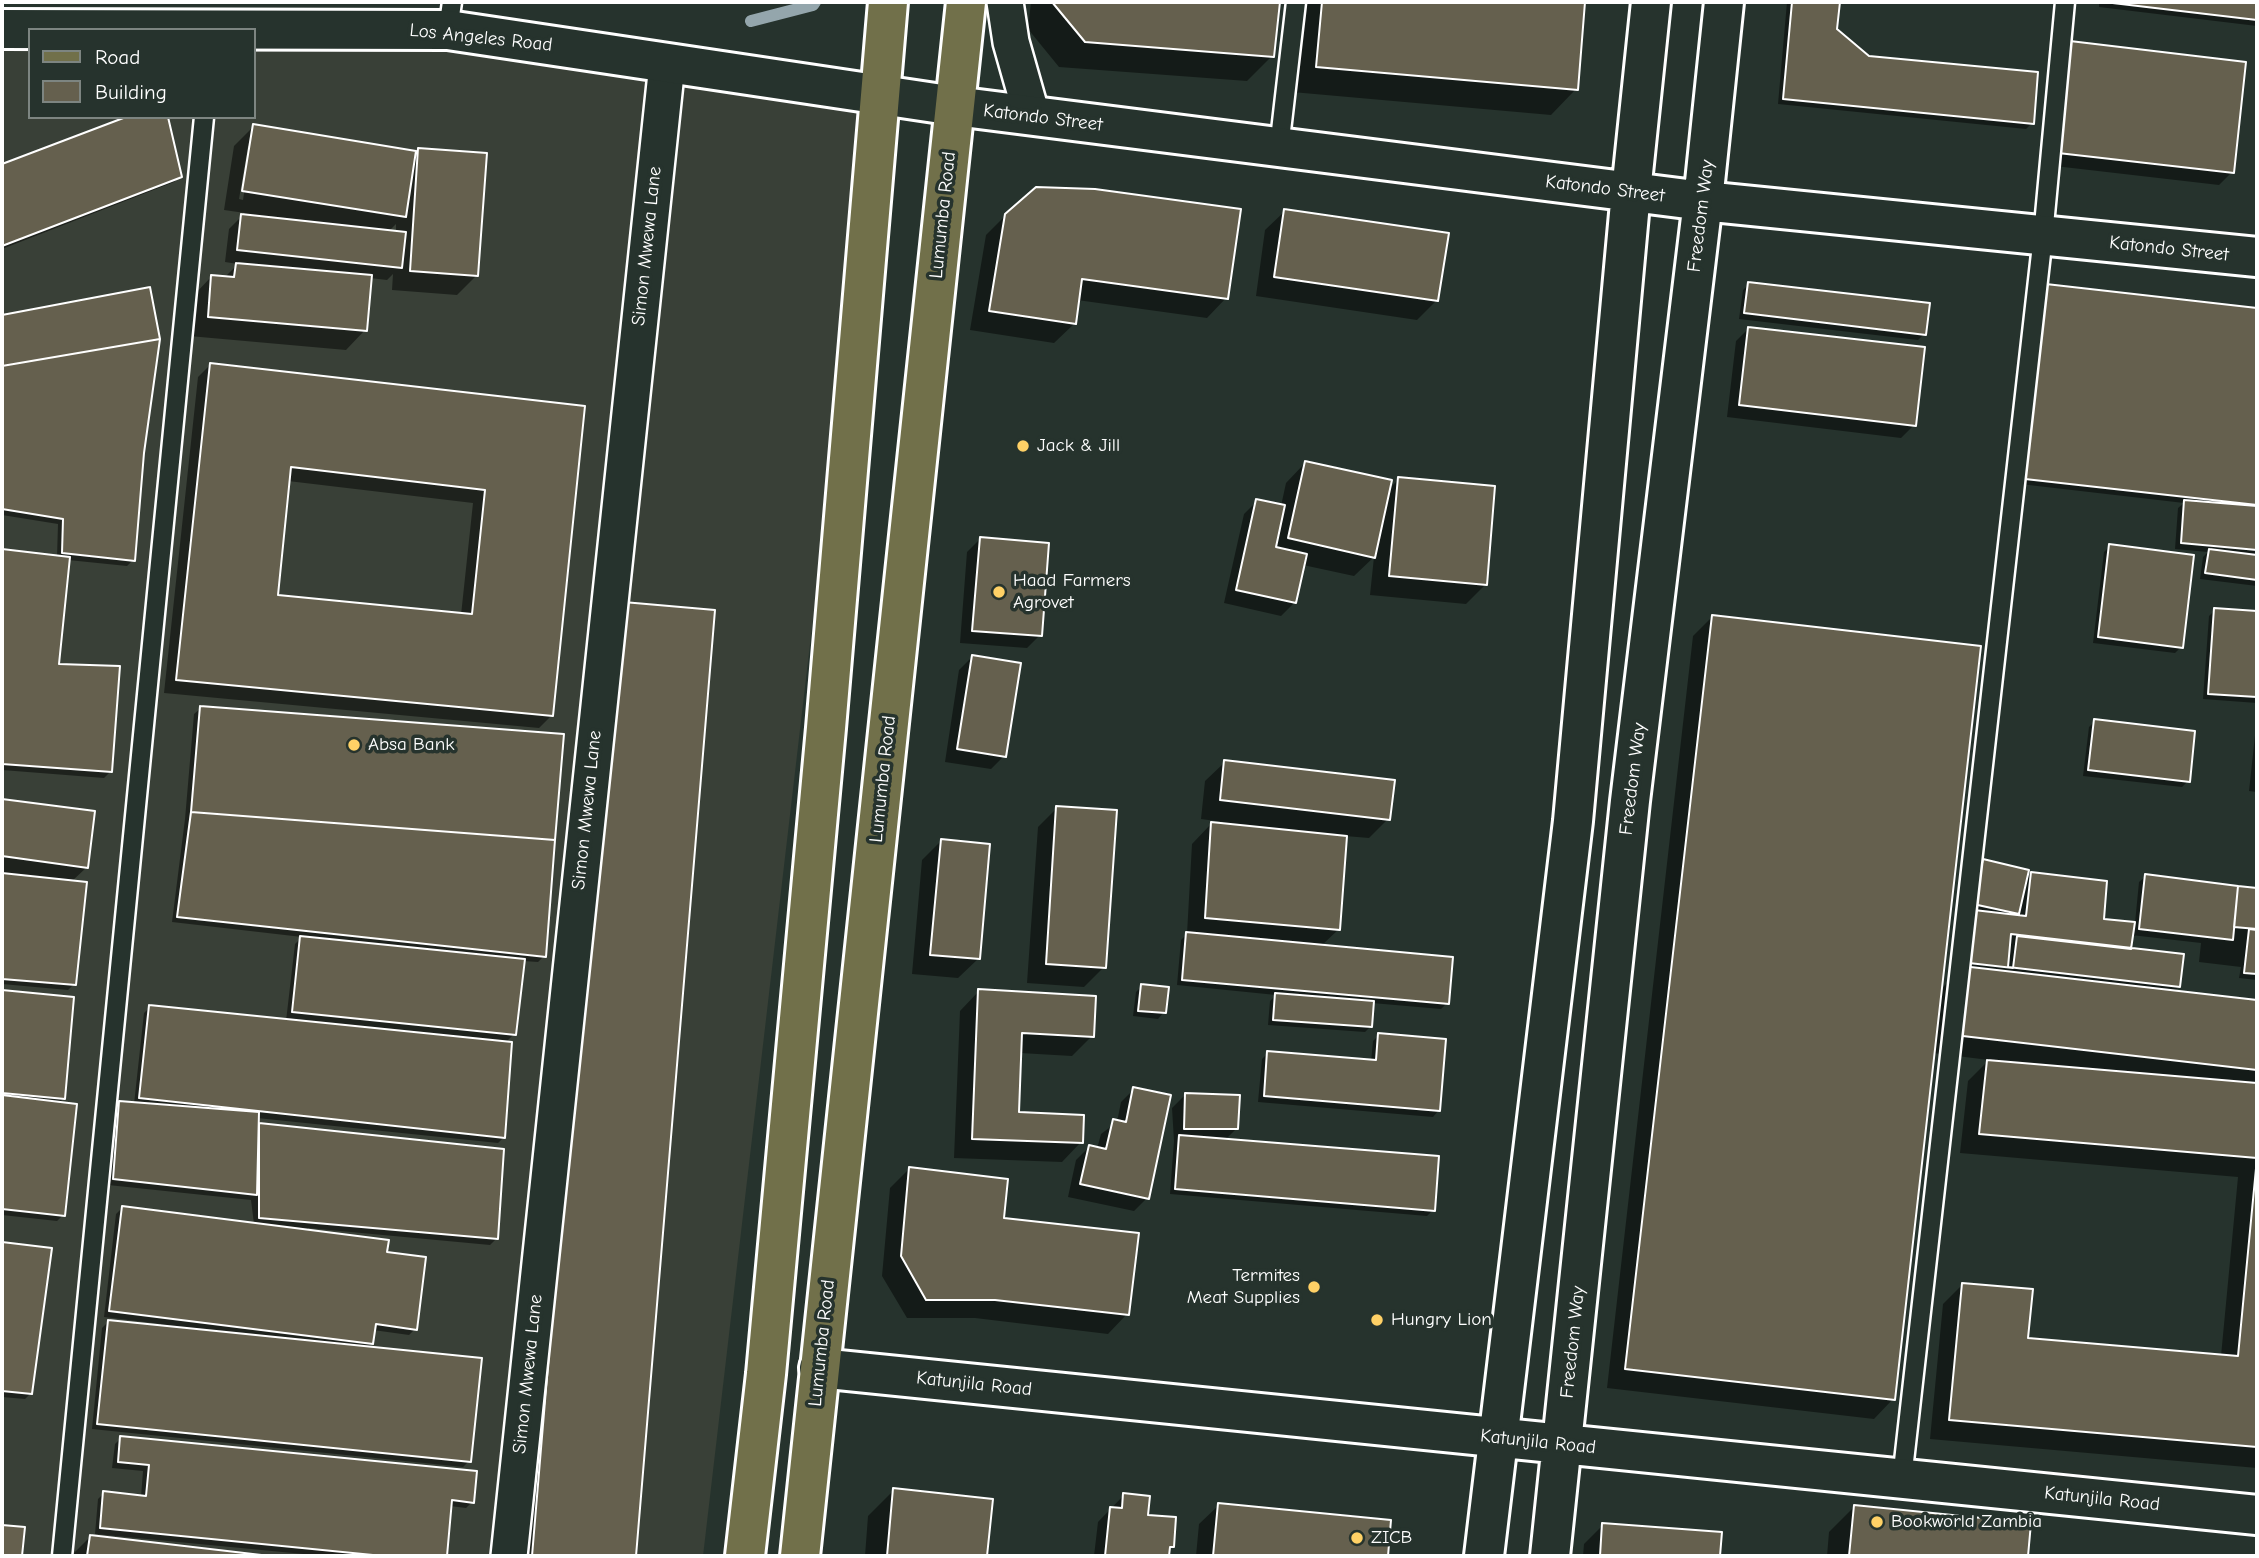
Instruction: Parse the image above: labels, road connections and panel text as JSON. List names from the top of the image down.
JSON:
{
  "streets": {
    "main road": [
      "Los Angeles Road",
      "Katondo Street",
      "Lumumba Road",
      "Freedom Way",
      "Katunjila Road"
    ],
    "street": ["Simon Mwewa Lane"]
  },
  "crossings": [
    ["Los Angeles Road", "Katondo Street"],
    ["Los Angeles Road", "Lumumba Road"],
    ["Los Angeles Road", "Simon Mwewa Lane"],
    ["Katondo Street", "Lumumba Road"],
    ["Katondo Street", "Freedom Way"],
    ["Lumumba Road", "Katunjila Road"],
    ["Freedom Way", "Katunjila Road"]
  ],
  "places": [
    "Jack & Jill",
    "Haad Farmers Agrovet",
    "Absa Bank",
    "Termites Meat Supplies",
    "Hungry Lion",
    "Bookworld Zambia",
    "ZICB"
  ],
  "legend": ["Road", "Building"]
}
